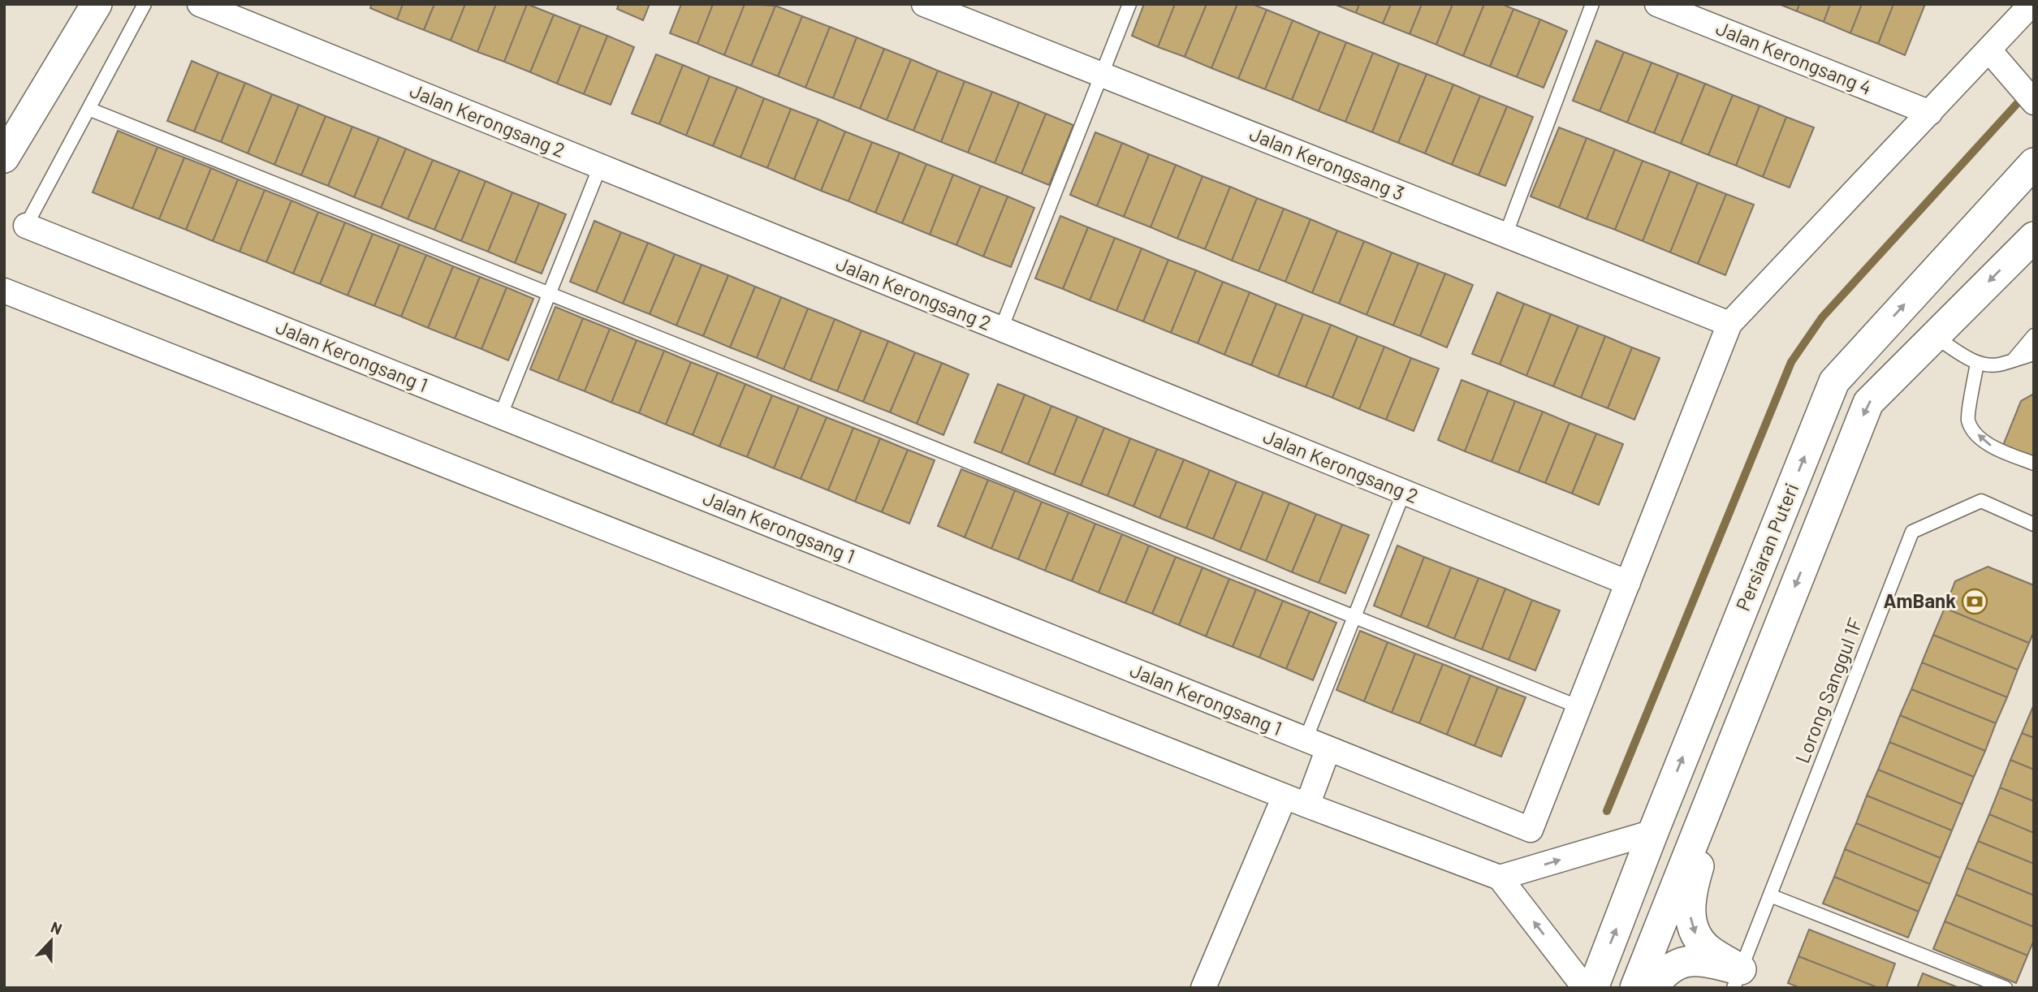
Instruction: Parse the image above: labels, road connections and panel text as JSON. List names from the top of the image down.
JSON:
{
  "streets": {
    "street": [
      "Jalan Kerongsang 4",
      "Jalan Kerongsang 2",
      "Jalan Kerongsang 3",
      "Jalan Kerongsang 1",
      "Persiaran Puteri"
    ],
    "lane": ["Lorong Sanggul 1F"]
  },
  "places": {
    "bank": ["AmBank"]
  },
  "north": "top"
}
